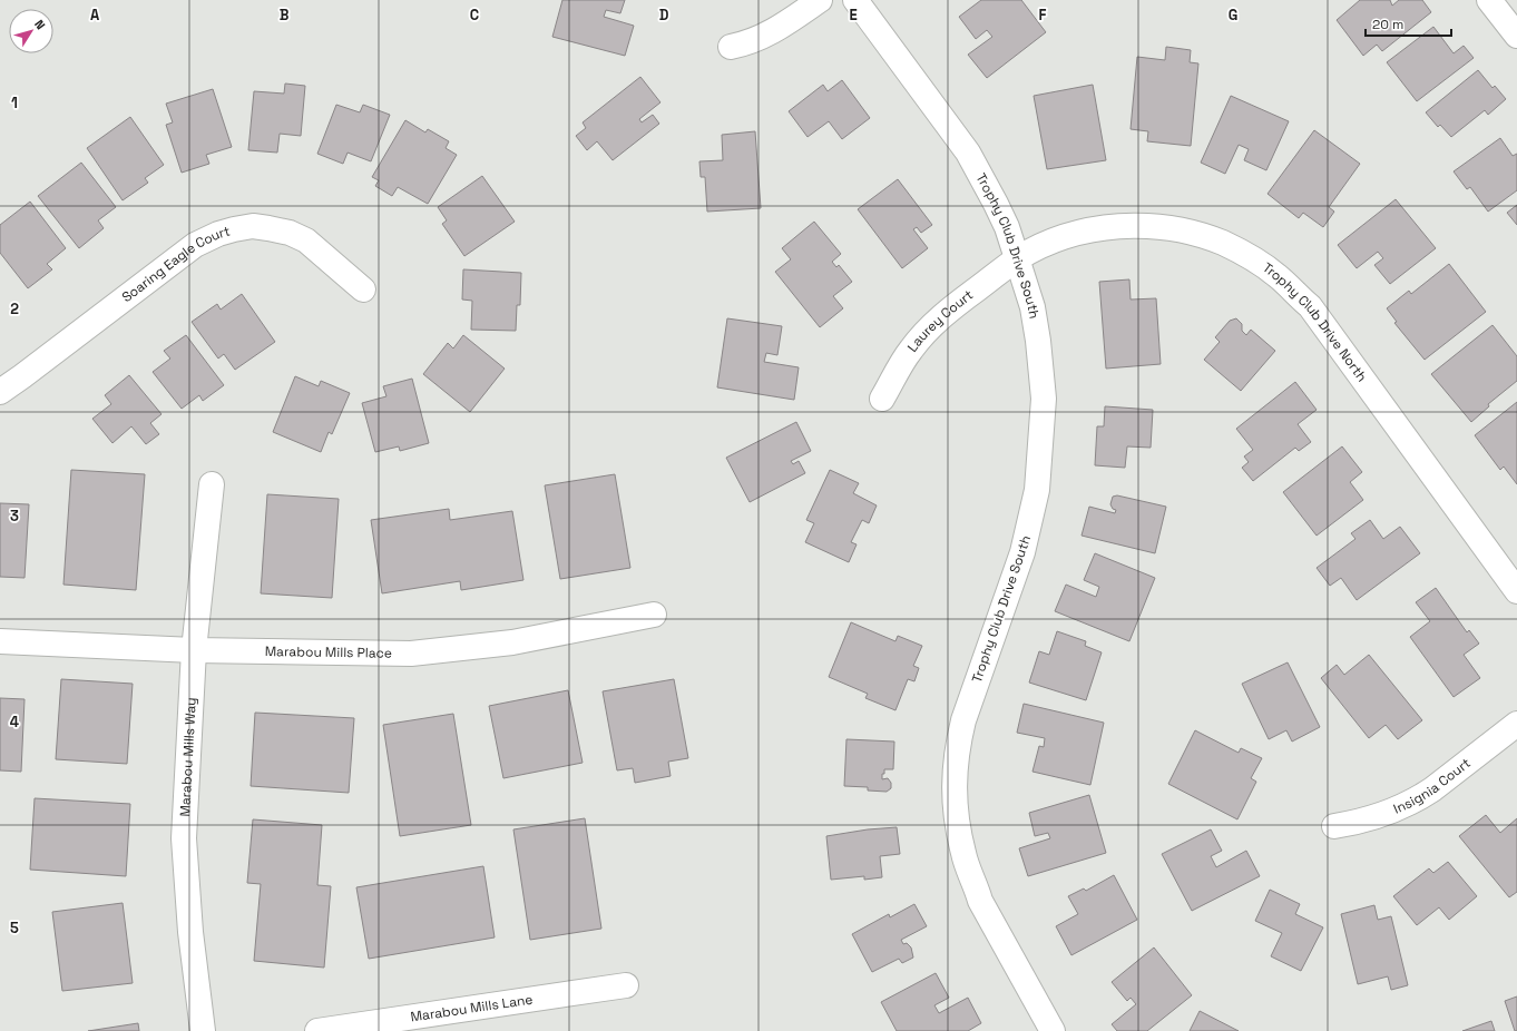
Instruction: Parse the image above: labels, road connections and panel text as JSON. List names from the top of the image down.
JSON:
{
  "streets": {
    "street": [
      "Trophy Club Drive South",
      "Soaring Eagle Court",
      "Laurey Court",
      "Trophy Club Drive North",
      "Marabou Mills Place",
      "Marabou Mills Way",
      "Insignia Court",
      "Marabou Mills Lane"
    ]
  },
  "crossings": [
    ["Trophy Club Drive South", "Laurey Court"],
    ["Trophy Club Drive South", "Trophy Club Drive North"],
    ["Laurey Court", "Trophy Club Drive North"],
    ["Marabou Mills Place", "Marabou Mills Way"]
  ],
  "scale_bar": "20 m",
  "north": "top right",
  "grid": {
    "columns": [
      "A",
      "B",
      "C",
      "D",
      "E",
      "F",
      "G"
    ],
    "rows": [
      "1",
      "2",
      "3",
      "4",
      "5"
    ]
  }
}
